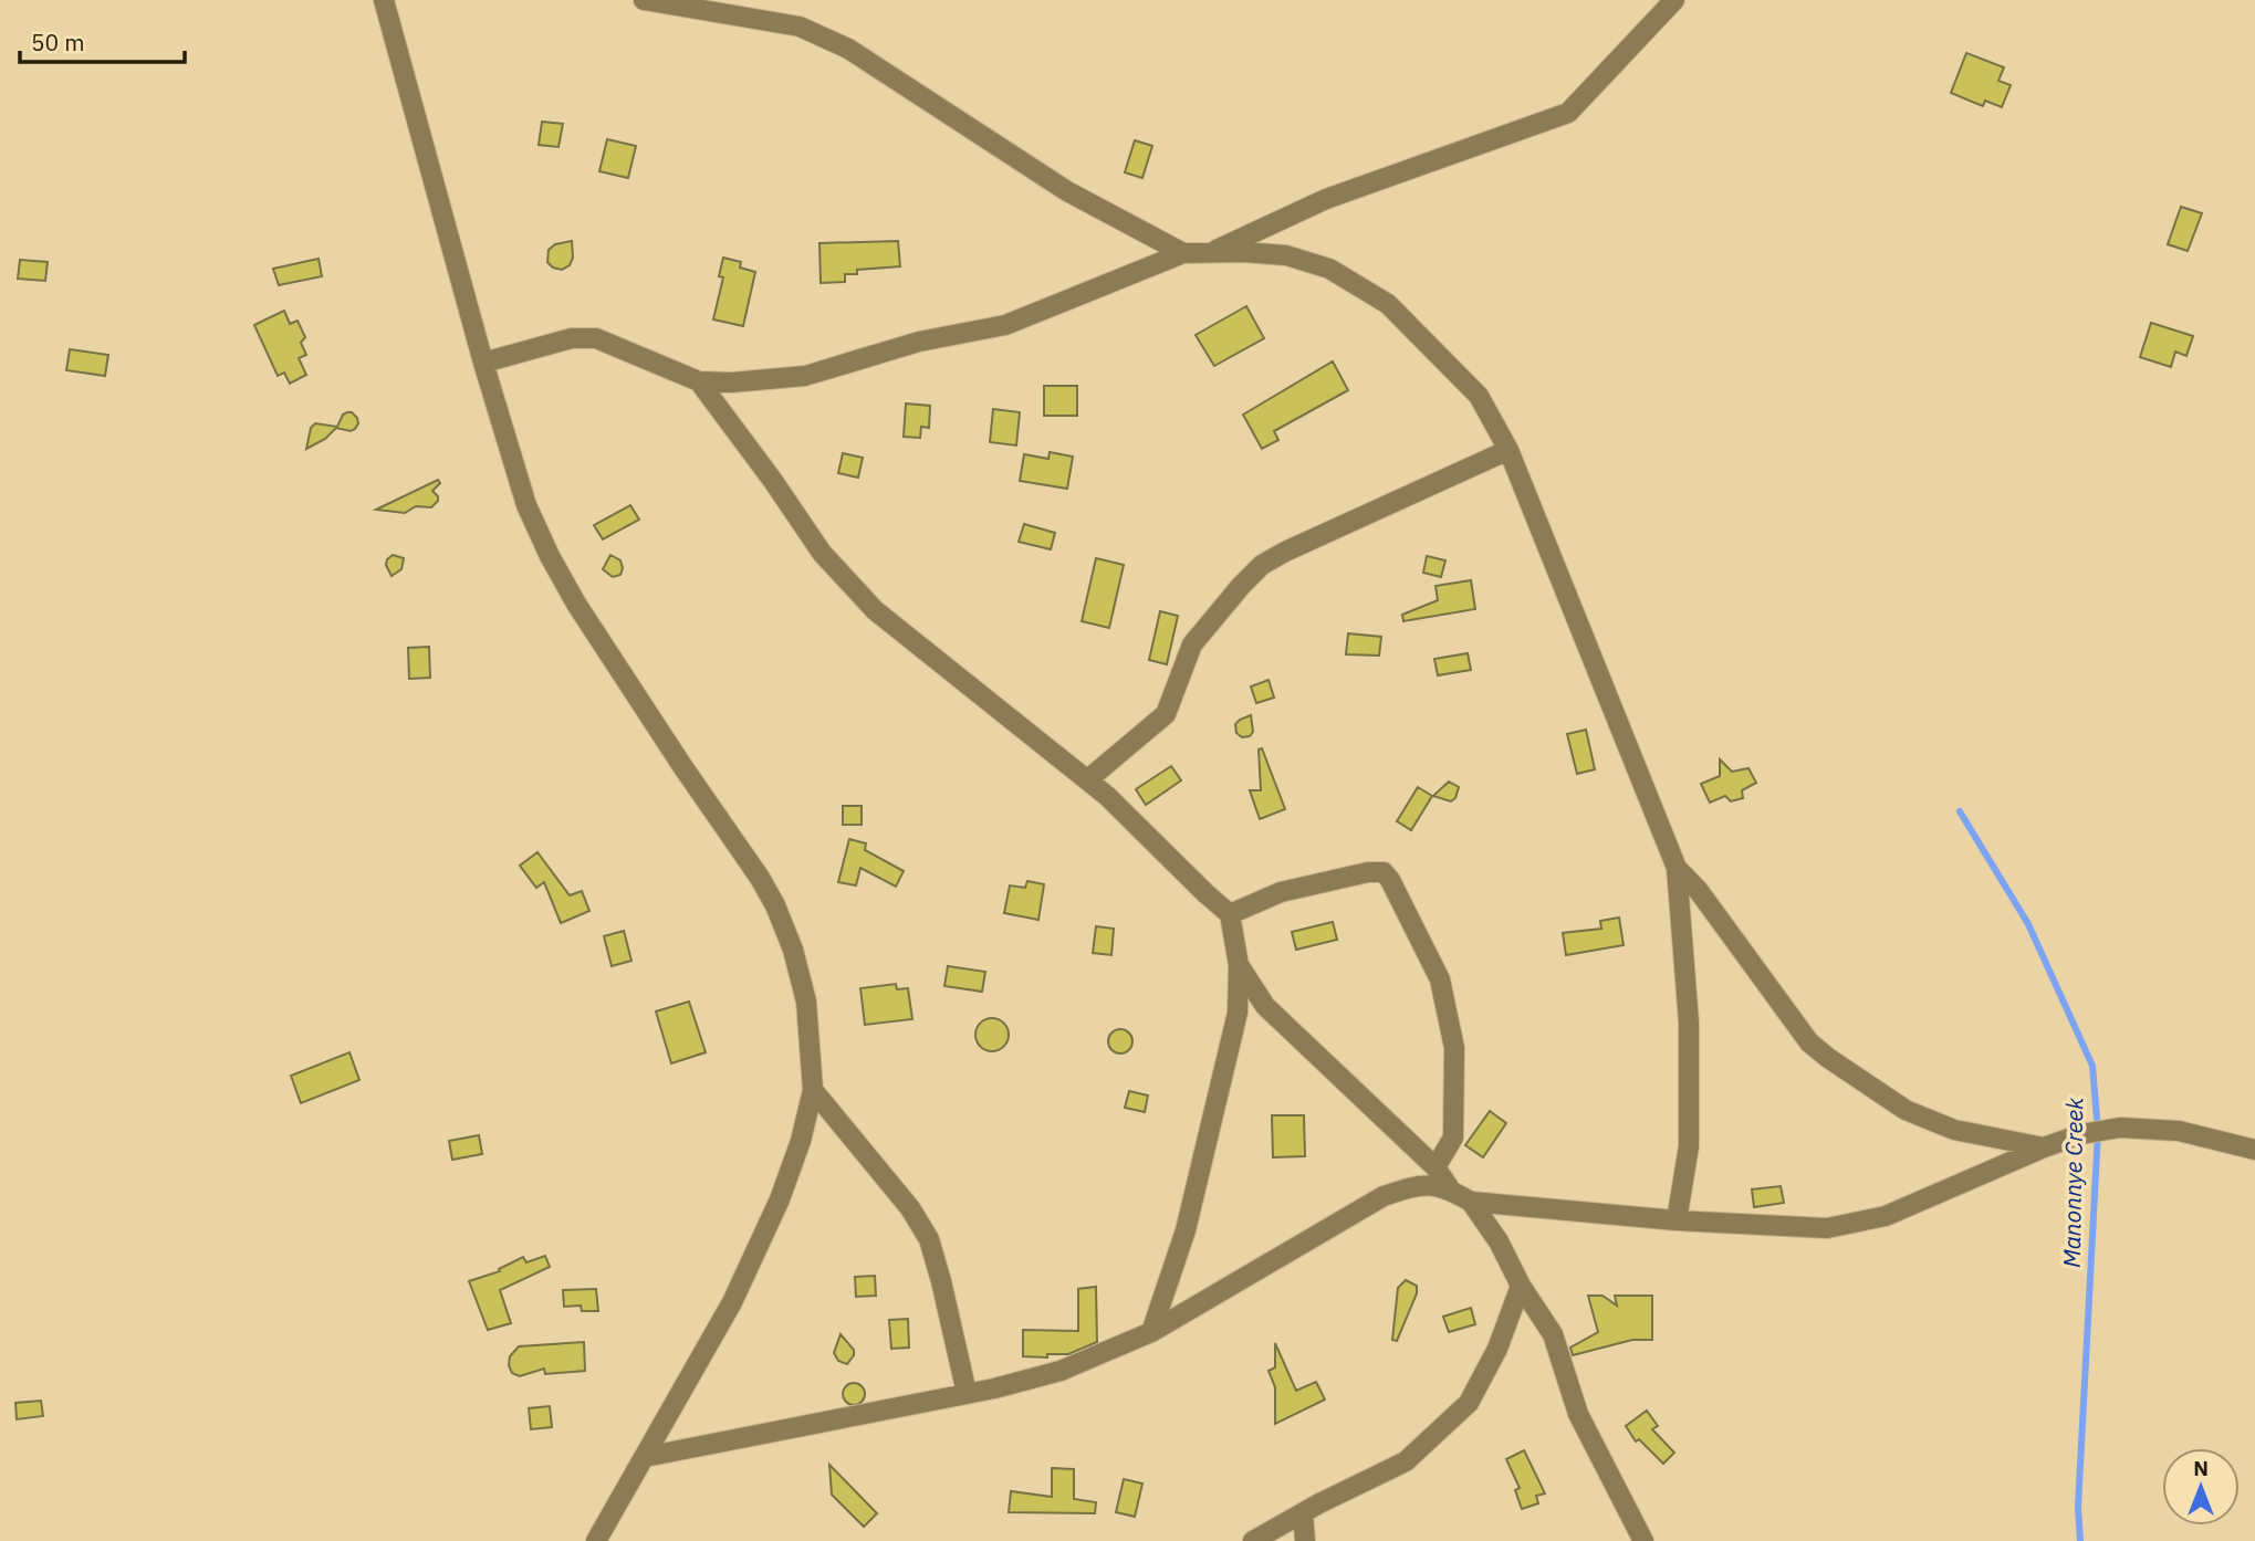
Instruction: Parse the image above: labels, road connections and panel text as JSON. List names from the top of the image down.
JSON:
{
  "water": ["Manonnye Creek"],
  "scale_bar": "50 m",
  "north": "top"
}
